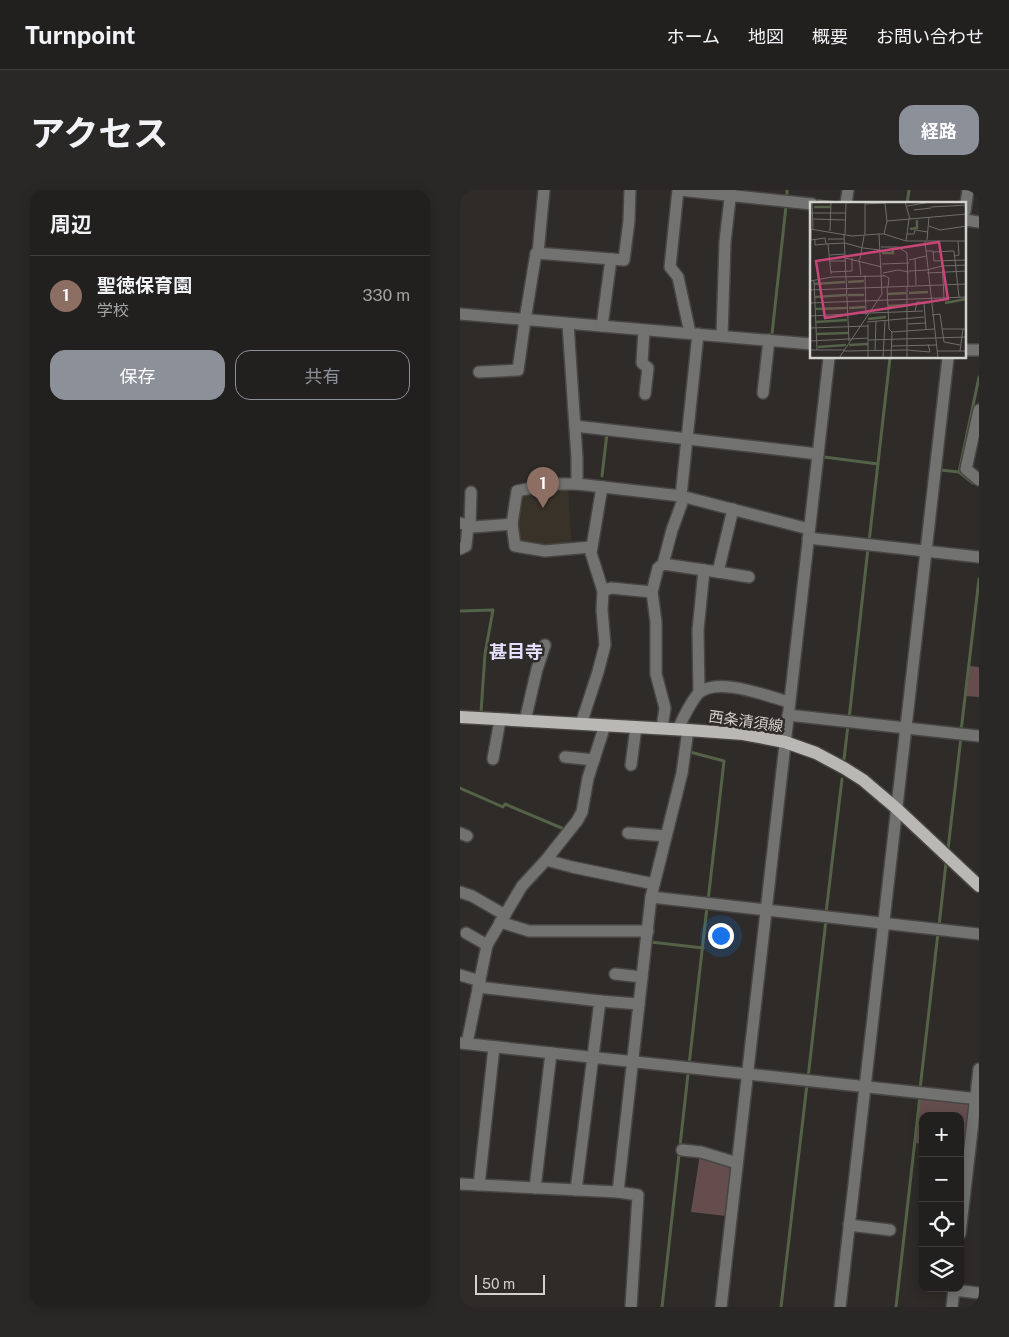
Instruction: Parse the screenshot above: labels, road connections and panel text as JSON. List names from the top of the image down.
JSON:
{
  "streets": {
    "main road": ["西条清須線"]
  },
  "districts": ["甚目寺"],
  "scale_bar": "50 m",
  "page": {
    "header": "Turnpoint",
    "nav": [
      "ホーム",
      "地図",
      "概要",
      "お問い合わせ"
    ],
    "title": "アクセス",
    "buttons": [
      "経路",
      ["保存", "共有"]
    ],
    "heading": "周辺",
    "list": [
      {
        "mark": "1",
        "name": "聖徳保育園",
        "note": "学校",
        "value": "330 m"
      }
    ],
    "pins": "1",
    "map_buttons": ["+", "−"],
    "scale": "50 m"
  }
}
